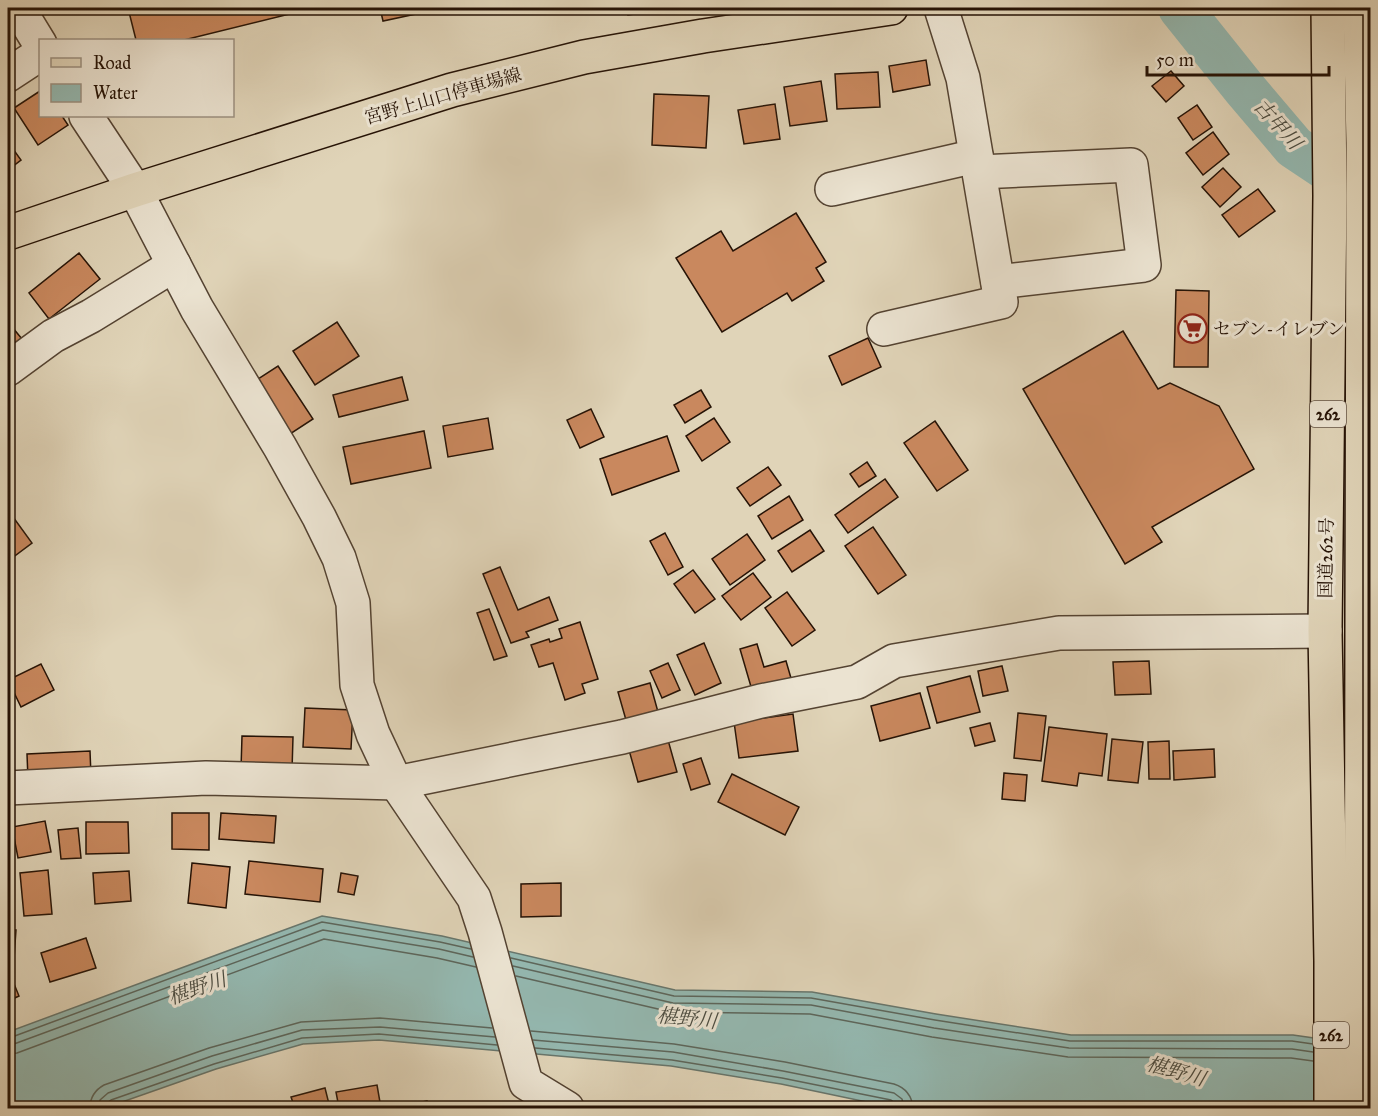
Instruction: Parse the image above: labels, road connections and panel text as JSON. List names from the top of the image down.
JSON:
{
  "streets": {
    "main road": ["宮野上山口停車場線", "262", "国道262号"]
  },
  "water": ["古甲川", "椹野川"],
  "places": {
    "supermarket": ["セブン-イレブン"]
  },
  "legend": ["Road", "Water"],
  "scale_bar": "50 m"
}
